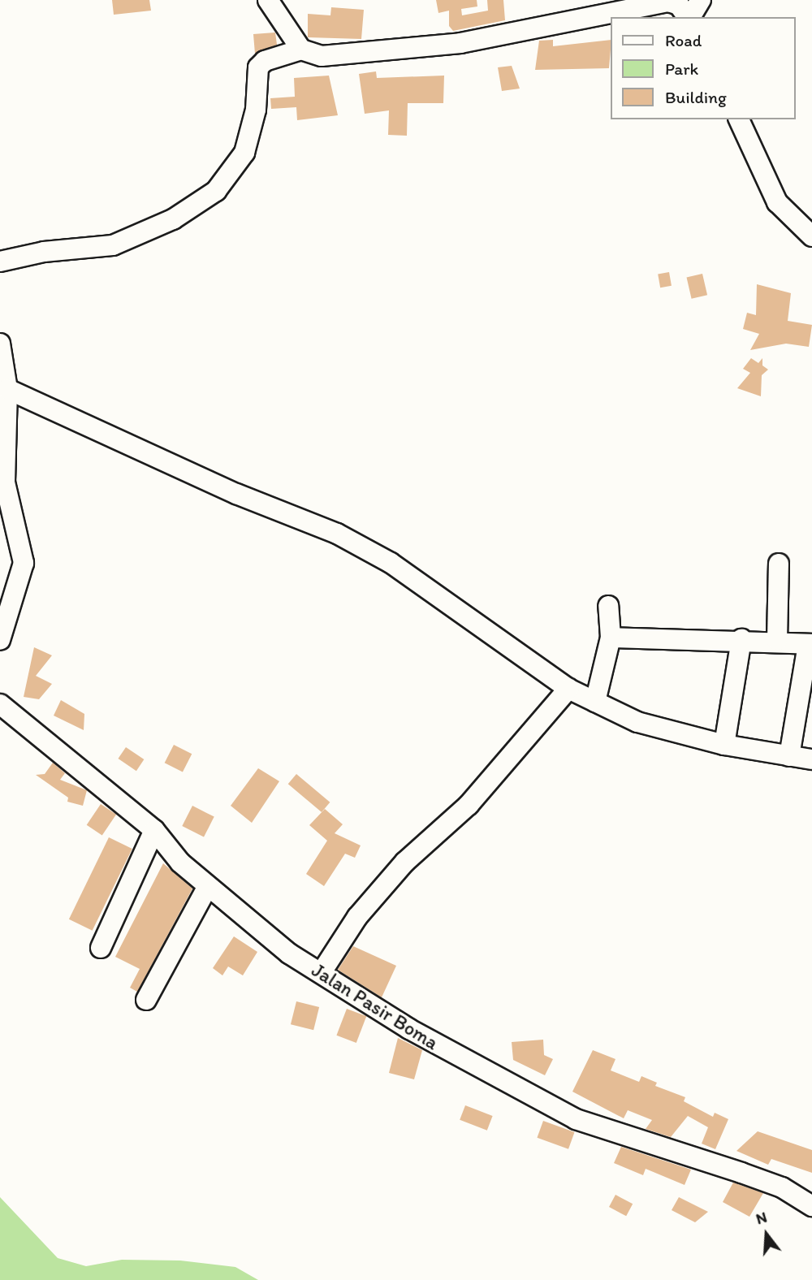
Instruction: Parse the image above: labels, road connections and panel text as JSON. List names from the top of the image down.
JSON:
{
  "streets": {
    "street": ["Jalan Pasir Boma"]
  },
  "legend": ["Road", "Park", "Building"],
  "north": "top"
}
